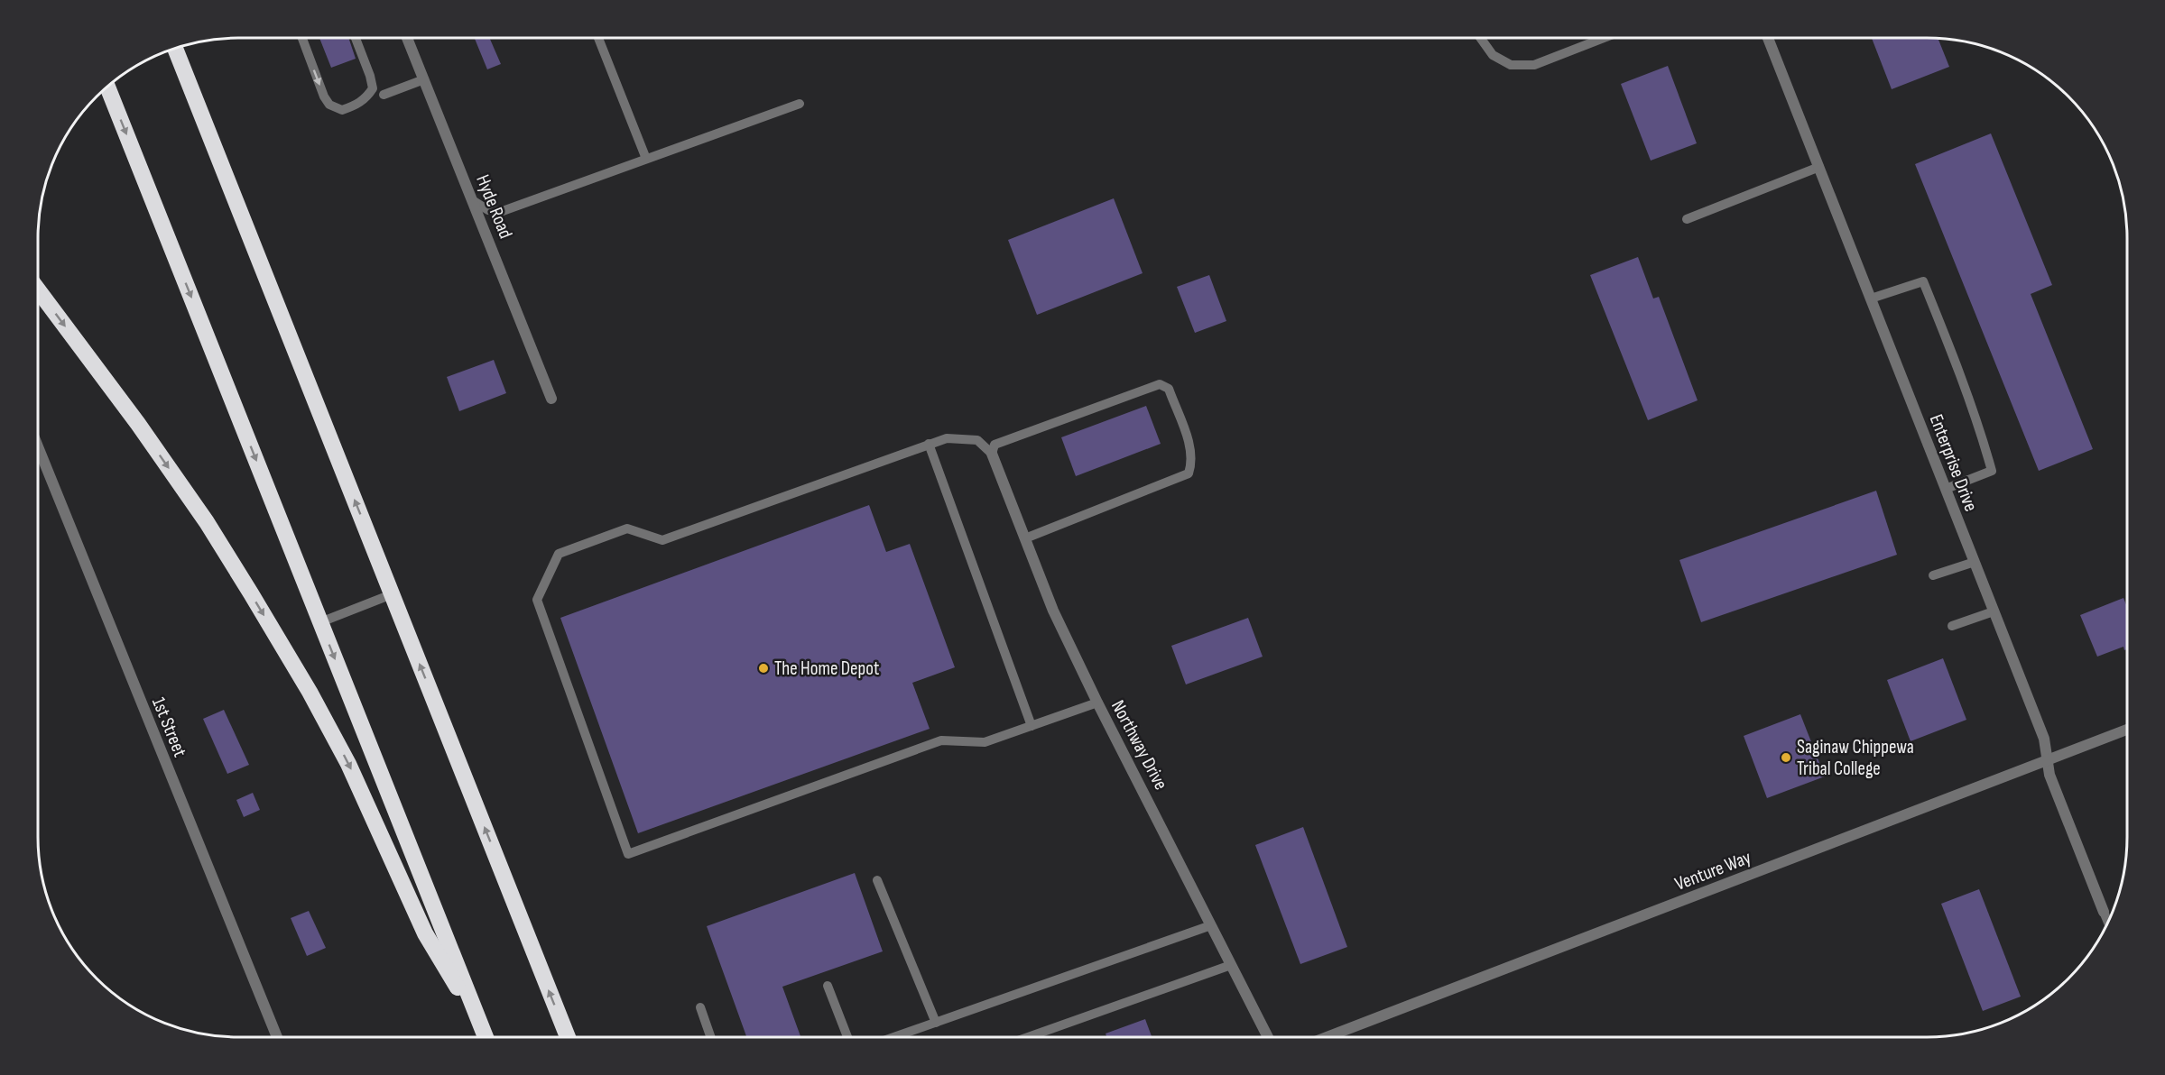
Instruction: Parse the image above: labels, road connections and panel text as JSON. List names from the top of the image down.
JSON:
{
  "streets": {
    "street": [
      "Hyde Road",
      "Enterprise Drive",
      "1st Street",
      "Northway Drive",
      "Venture Way"
    ]
  },
  "crossings": [
    ["Enterprise Drive", "Venture Way"]
  ],
  "places": ["The Home Depot", "Saginaw Chippewa Tribal College"]
}
